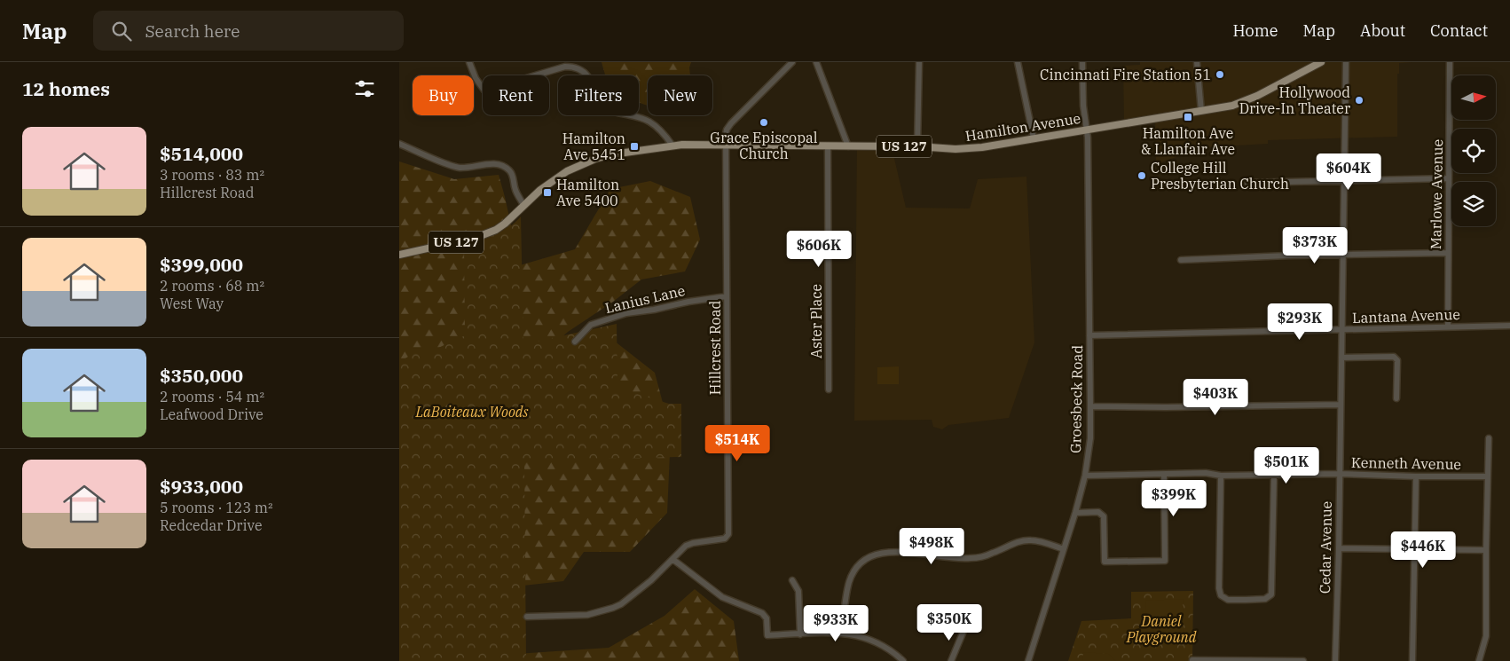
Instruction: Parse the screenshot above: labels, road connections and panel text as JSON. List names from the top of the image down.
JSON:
{
  "streets": {
    "main road": ["Hamilton Avenue", "US 127"],
    "street": [
      "Marlowe Avenue",
      "Lanius Lane",
      "Lantana Avenue",
      "Aster Place",
      "Hillcrest Road",
      "Groesbeck Road",
      "Kenneth Avenue",
      "Cedar Avenue"
    ]
  },
  "crossings": [
    ["Hamilton Avenue", "Aster Place"],
    ["Hamilton Avenue", "Hillcrest Road"],
    ["Hamilton Avenue", "Groesbeck Road"],
    ["Marlowe Avenue", "Lantana Avenue"],
    ["Lanius Lane", "Hillcrest Road"],
    ["Lantana Avenue", "Groesbeck Road"],
    ["Lantana Avenue", "Cedar Avenue"],
    ["Groesbeck Road", "Kenneth Avenue"],
    ["Kenneth Avenue", "Cedar Avenue"]
  ],
  "parks": ["LaBoiteaux Woods", "Daniel Playground"],
  "places": {
    "other": [
      "Cincinnati Fire Station 51",
      "Hollywood Drive-In Theater",
      "Grace Episcopal Church",
      "College Hill Presbyterian Church"
    ],
    "transit": ["Hamilton Ave & Llanfair Ave", "Hamilton Ave 5451", "Hamilton Ave 5400"]
  },
  "north": "right",
  "page": {
    "header": "Map",
    "search": "Search here",
    "nav": [
      "Home",
      "Map",
      "About",
      "Contact"
    ],
    "heading": "12 homes",
    "chip": [
      "Buy",
      "Rent",
      "Filters",
      "New"
    ],
    "list": [
      {
        "name": "$514,000",
        "note": "3 rooms · 83 m² · Hillcrest Road"
      },
      {
        "name": "$399,000",
        "note": "2 rooms · 68 m² · West Way"
      },
      {
        "name": "$350,000",
        "note": "2 rooms · 54 m² · Leafwood Drive"
      },
      {
        "name": "$933,000",
        "note": "5 rooms · 123 m² · Redcedar Drive"
      }
    ],
    "price": [
      "$604K",
      "$373K",
      "$606K",
      "$293K",
      "$403K",
      "$514K",
      "$501K",
      "$399K",
      "$498K",
      "$446K",
      "$350K",
      "$933K"
    ]
  }
}
